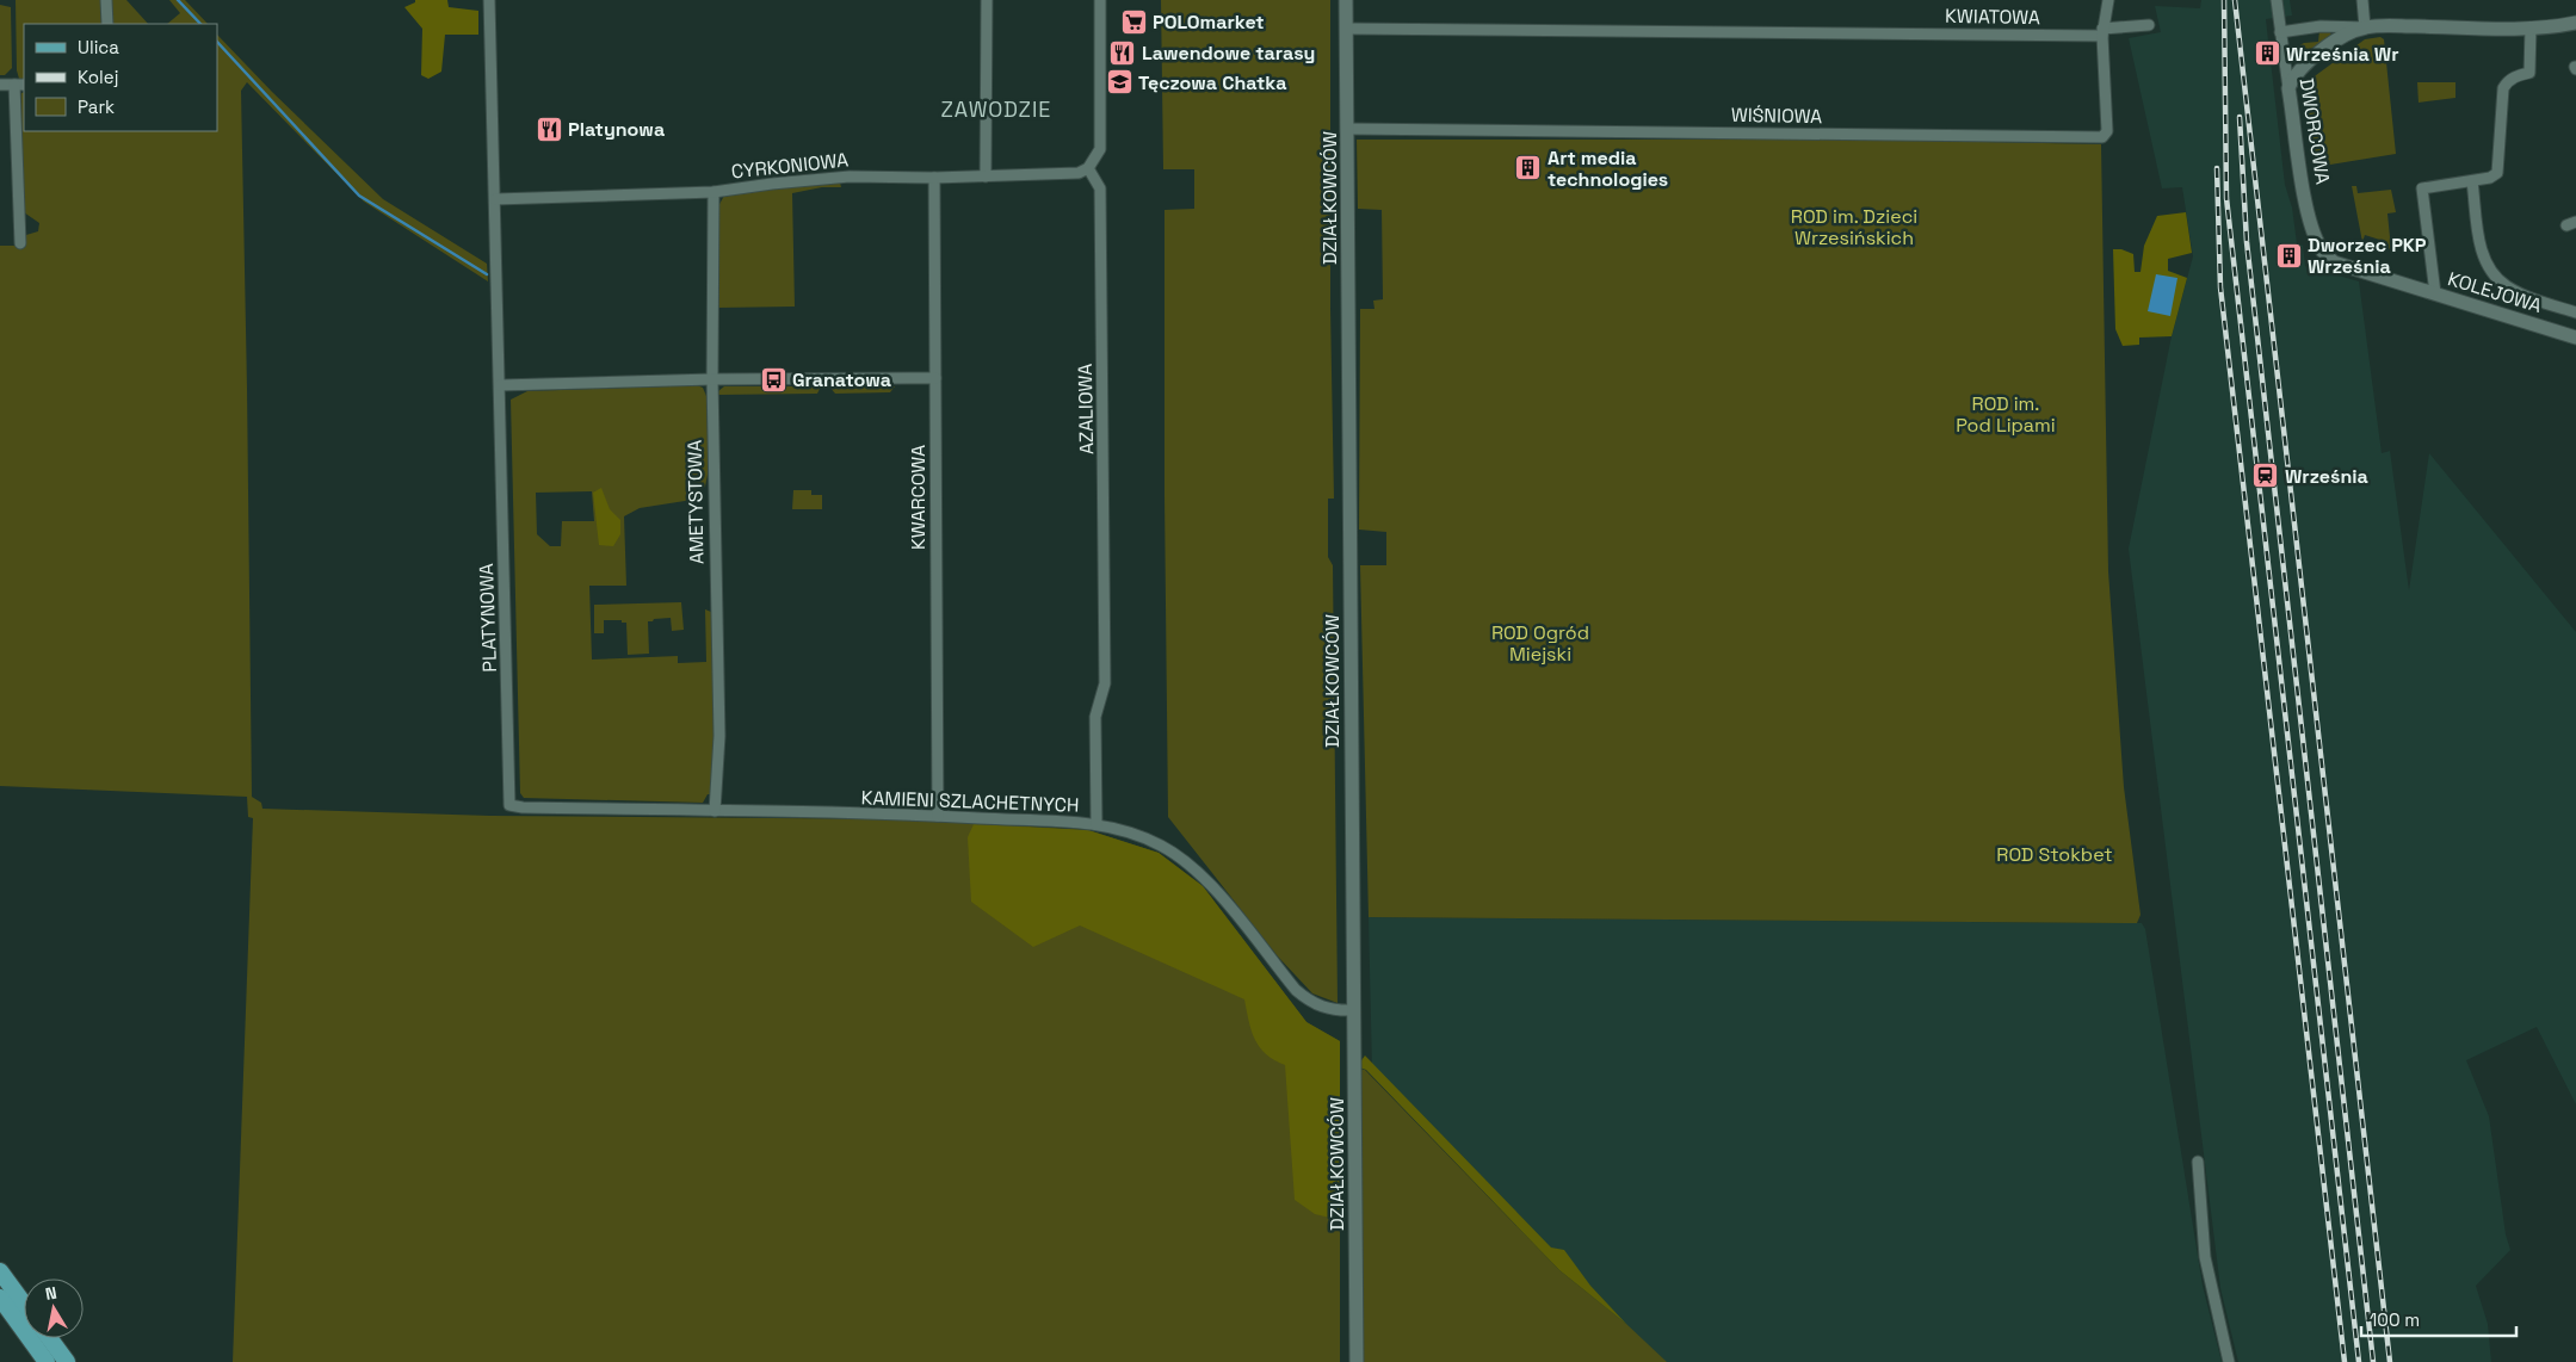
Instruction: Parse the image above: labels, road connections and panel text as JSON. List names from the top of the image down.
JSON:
{
  "streets": {
    "street": [
      "KWIATOWA",
      "WIŚNIOWA",
      "DWORCOWA",
      "CYRKONIOWA",
      "DZIAŁKOWCÓW",
      "KOLEJOWA",
      "AZALIOWA",
      "KWARCOWA",
      "AMETYSTOWA",
      "PLATYNOWA",
      "KAMIENI SZLACHETNYCH"
    ]
  },
  "crossings": [
    ["KWIATOWA", "WIŚNIOWA"],
    ["KWIATOWA", "DZIAŁKOWCÓW"],
    ["WIŚNIOWA", "DZIAŁKOWCÓW"],
    ["DWORCOWA", "KOLEJOWA"],
    ["CYRKONIOWA", "AZALIOWA"],
    ["CYRKONIOWA", "KWARCOWA"],
    ["CYRKONIOWA", "AMETYSTOWA"],
    ["CYRKONIOWA", "PLATYNOWA"],
    ["DZIAŁKOWCÓW", "KAMIENI SZLACHETNYCH"],
    ["AZALIOWA", "KAMIENI SZLACHETNYCH"],
    ["KWARCOWA", "KAMIENI SZLACHETNYCH"],
    ["AMETYSTOWA", "KAMIENI SZLACHETNYCH"],
    ["PLATYNOWA", "KAMIENI SZLACHETNYCH"]
  ],
  "districts": ["ZAWODZIE"],
  "parks": [
    "ROD im. Dzieci Wrzesińskich",
    "ROD im. Pod Lipami",
    "ROD Ogród Miejski",
    "ROD Stokbet"
  ],
  "places": {
    "supermarket": ["POLOmarket"],
    "restaurant": ["Lawendowe tarasy", "Platynowa"],
    "building": ["Września Wr", "Art media technologies", "Dworzec PKP Września"],
    "school or university": ["Tęczowa Chatka"],
    "bus stop": ["Granatowa"],
    "station": ["Września"]
  },
  "legend": ["Ulica", "Kolej", "Park"],
  "scale_bar": "100 m",
  "north": "top"
}
